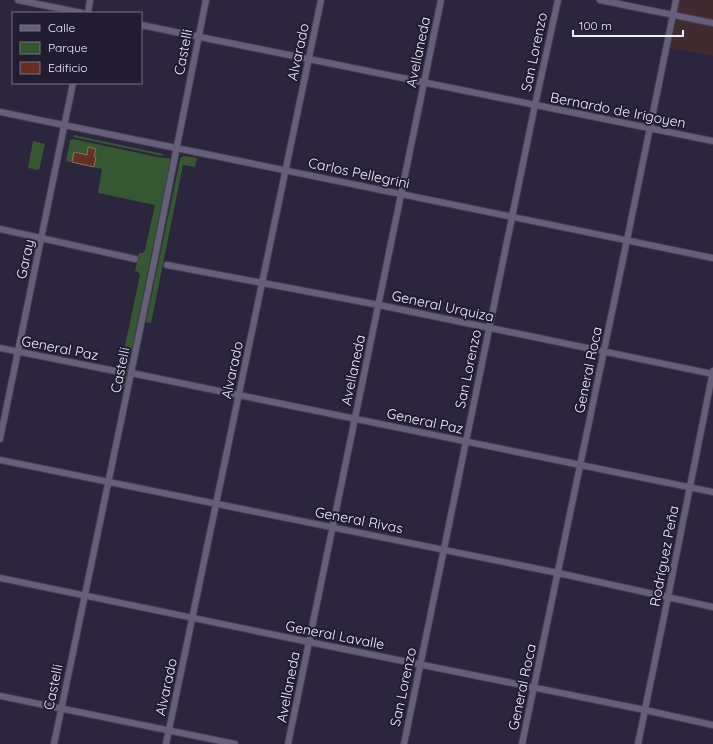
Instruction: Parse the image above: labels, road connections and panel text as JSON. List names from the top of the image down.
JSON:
{
  "streets": {
    "street": [
      "Castelli",
      "Alvarado",
      "Avellaneda",
      "San Lorenzo",
      "Bernardo de Irigoyen",
      "Carlos Pellegrini",
      "Garay",
      "General Urquiza",
      "General Paz",
      "General Roca",
      "General Rivas",
      "Rodríguez Peña",
      "General Lavalle"
    ]
  },
  "crossings": [
    ["Castelli", "Bernardo de Irigoyen"],
    ["Castelli", "Carlos Pellegrini"],
    ["Castelli", "General Paz"],
    ["Castelli", "General Rivas"],
    ["Castelli", "General Lavalle"],
    ["Alvarado", "Bernardo de Irigoyen"],
    ["Alvarado", "Carlos Pellegrini"],
    ["Alvarado", "General Urquiza"],
    ["Alvarado", "General Paz"],
    ["Alvarado", "General Rivas"],
    ["Alvarado", "General Lavalle"],
    ["Avellaneda", "Bernardo de Irigoyen"],
    ["Avellaneda", "Carlos Pellegrini"],
    ["Avellaneda", "General Urquiza"],
    ["Avellaneda", "General Paz"],
    ["Avellaneda", "General Rivas"],
    ["Avellaneda", "General Lavalle"],
    ["San Lorenzo", "Bernardo de Irigoyen"],
    ["San Lorenzo", "Carlos Pellegrini"],
    ["San Lorenzo", "General Urquiza"],
    ["San Lorenzo", "General Paz"],
    ["San Lorenzo", "General Rivas"],
    ["San Lorenzo", "General Lavalle"],
    ["Bernardo de Irigoyen", "General Roca"],
    ["Carlos Pellegrini", "Garay"],
    ["Carlos Pellegrini", "General Roca"],
    ["Garay", "General Paz"],
    ["General Urquiza", "General Roca"],
    ["General Urquiza", "Rodríguez Peña"],
    ["General Paz", "General Roca"],
    ["General Paz", "Rodríguez Peña"],
    ["General Roca", "General Rivas"],
    ["General Roca", "General Lavalle"],
    ["General Rivas", "Rodríguez Peña"],
    ["Rodríguez Peña", "General Lavalle"]
  ],
  "legend": ["Calle", "Parque", "Edificio"],
  "scale_bar": "100 m"
}
